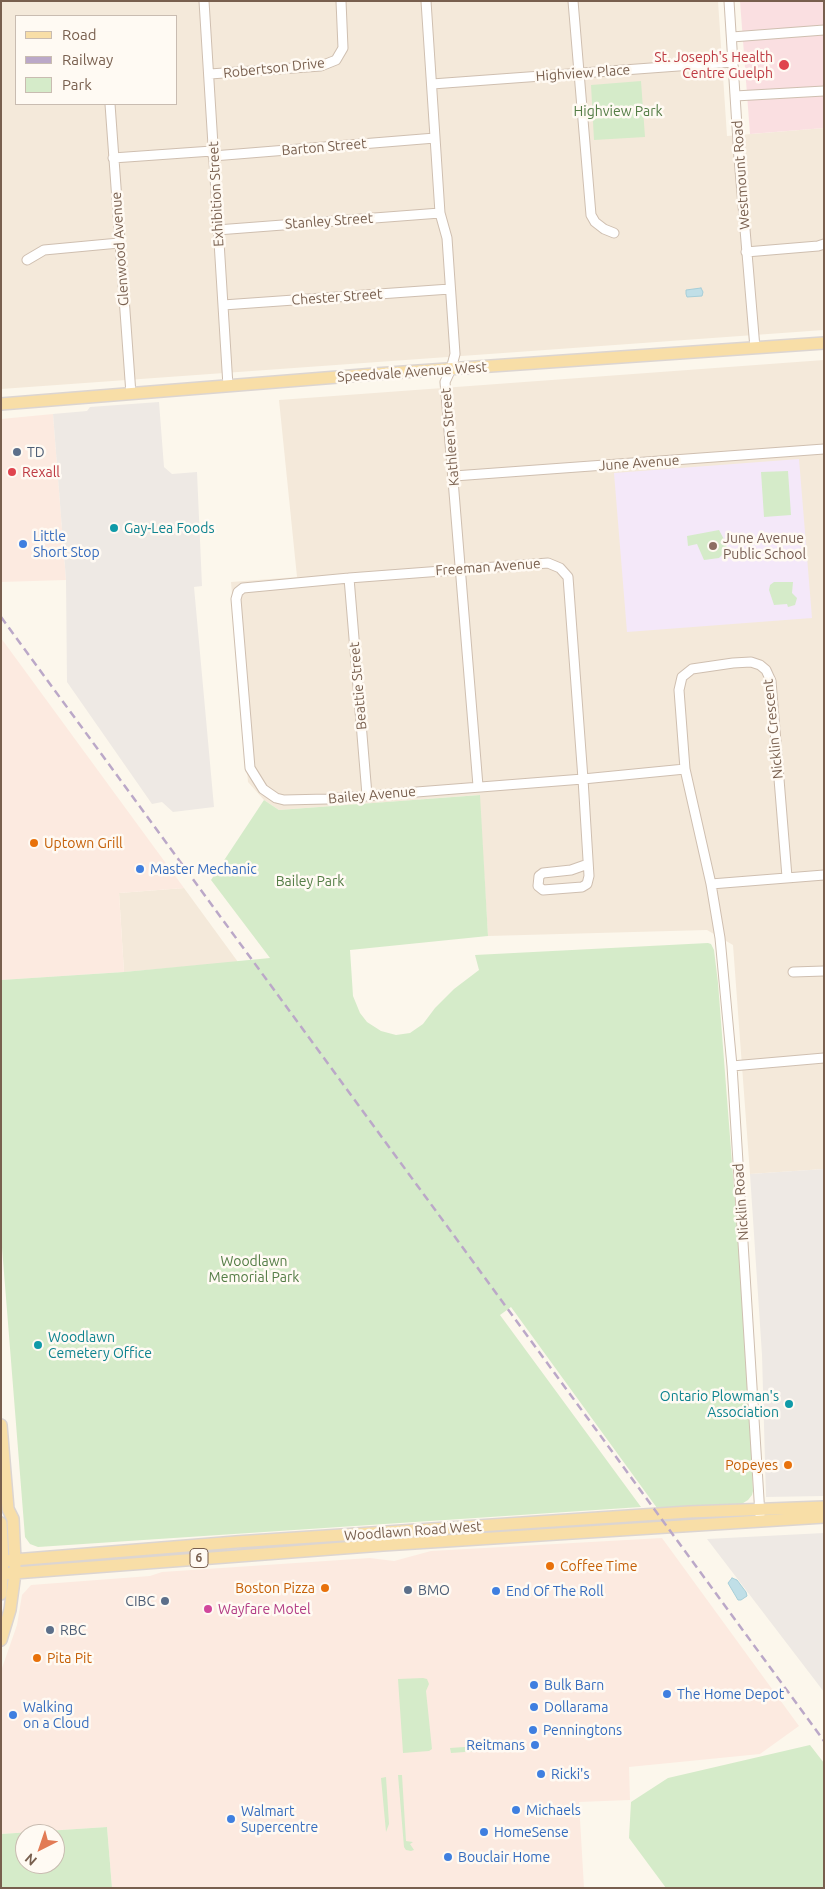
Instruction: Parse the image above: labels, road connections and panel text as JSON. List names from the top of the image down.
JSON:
{
  "streets": {
    "main road": ["Speedvale Avenue West", "Woodlawn Road West", "6"],
    "street": [
      "Robertson Drive",
      "Highview Place",
      "Barton Street",
      "Westmount Road",
      "Exhibition Street",
      "Stanley Street",
      "Glenwood Avenue",
      "Chester Street",
      "Kathleen Street",
      "June Avenue",
      "Freeman Avenue",
      "Beattie Street",
      "Nicklin Crescent",
      "Bailey Avenue",
      "Nicklin Road"
    ]
  },
  "crossings": [
    ["Robertson Drive", "Exhibition Street"],
    ["Highview Place", "Westmount Road"],
    ["Highview Place", "Kathleen Street"],
    ["Barton Street", "Exhibition Street"],
    ["Barton Street", "Glenwood Avenue"],
    ["Barton Street", "Kathleen Street"],
    ["Westmount Road", "Speedvale Avenue West"],
    ["Exhibition Street", "Stanley Street"],
    ["Exhibition Street", "Chester Street"],
    ["Exhibition Street", "Speedvale Avenue West"],
    ["Stanley Street", "Kathleen Street"],
    ["Glenwood Avenue", "Speedvale Avenue West"],
    ["Chester Street", "Kathleen Street"],
    ["Speedvale Avenue West", "Kathleen Street"],
    ["Kathleen Street", "June Avenue"],
    ["Kathleen Street", "Freeman Avenue"],
    ["Kathleen Street", "Bailey Avenue"],
    ["Freeman Avenue", "Beattie Street"],
    ["Freeman Avenue", "Bailey Avenue"],
    ["Beattie Street", "Bailey Avenue"],
    ["Nicklin Crescent", "Bailey Avenue"],
    ["Nicklin Crescent", "Nicklin Road"],
    ["Nicklin Road", "Woodlawn Road West"]
  ],
  "parks": ["Highview Park", "Bailey Park", "Woodlawn Memorial Park"],
  "places": [
    "St. Joseph's Health Centre Guelph",
    "TD",
    "Rexall",
    "Gay-Lea Foods",
    "Little Short Stop",
    "June Avenue Public School",
    "Uptown Grill",
    "Master Mechanic",
    "Woodlawn Cemetery Office",
    "Ontario Plowman's Association",
    "Popeyes",
    "Coffee Time",
    "Boston Pizza",
    "BMO",
    "End Of The Roll",
    "CIBC",
    "Wayfare Motel",
    "RBC",
    "Pita Pit",
    "Bulk Barn",
    "The Home Depot",
    "Dollarama",
    "Walking on a Cloud",
    "Penningtons",
    "Reitmans",
    "Ricki's",
    "Michaels",
    "Walmart Supercentre",
    "HomeSense",
    "Bouclair Home"
  ],
  "legend": ["Road", "Railway", "Park"],
  "north": "bottom left"
}
